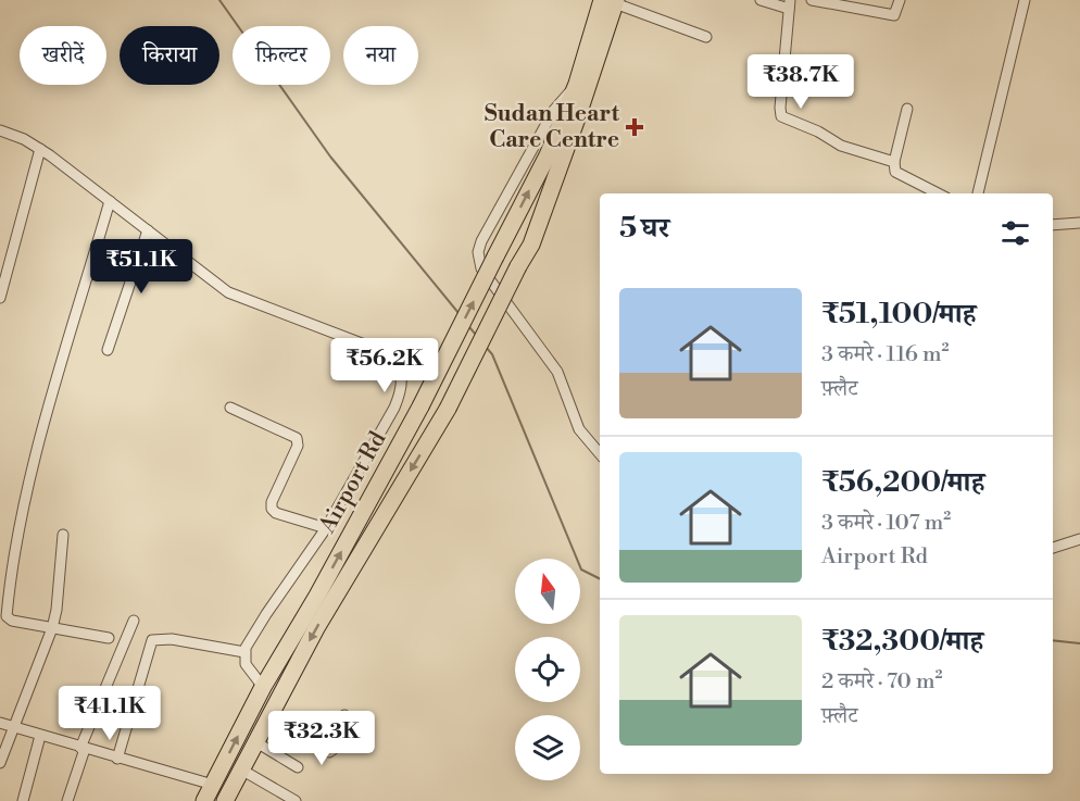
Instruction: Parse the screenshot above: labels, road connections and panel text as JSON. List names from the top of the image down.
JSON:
{
  "streets": {
    "main road": ["Airport Rd"]
  },
  "places": {
    "health": ["Sudan Heart Care Centre"]
  },
  "north": "top",
  "page": {
    "chip": [
      "खरीदें",
      "किराया",
      "फ़िल्टर",
      "नया"
    ],
    "price": [
      "₹38.7K",
      "₹51.1K",
      "₹56.2K",
      "₹41.1K",
      "₹32.3K"
    ],
    "heading": "5 घर",
    "list": [
      {
        "name": "₹51,100/माह",
        "note": "3 कमरे · 116 m² · फ़्लैट"
      },
      {
        "name": "₹56,200/माह",
        "note": "3 कमरे · 107 m² · Airport Rd"
      },
      {
        "name": "₹32,300/माह",
        "note": "2 कमरे · 70 m² · फ़्लैट"
      }
    ]
  }
}
